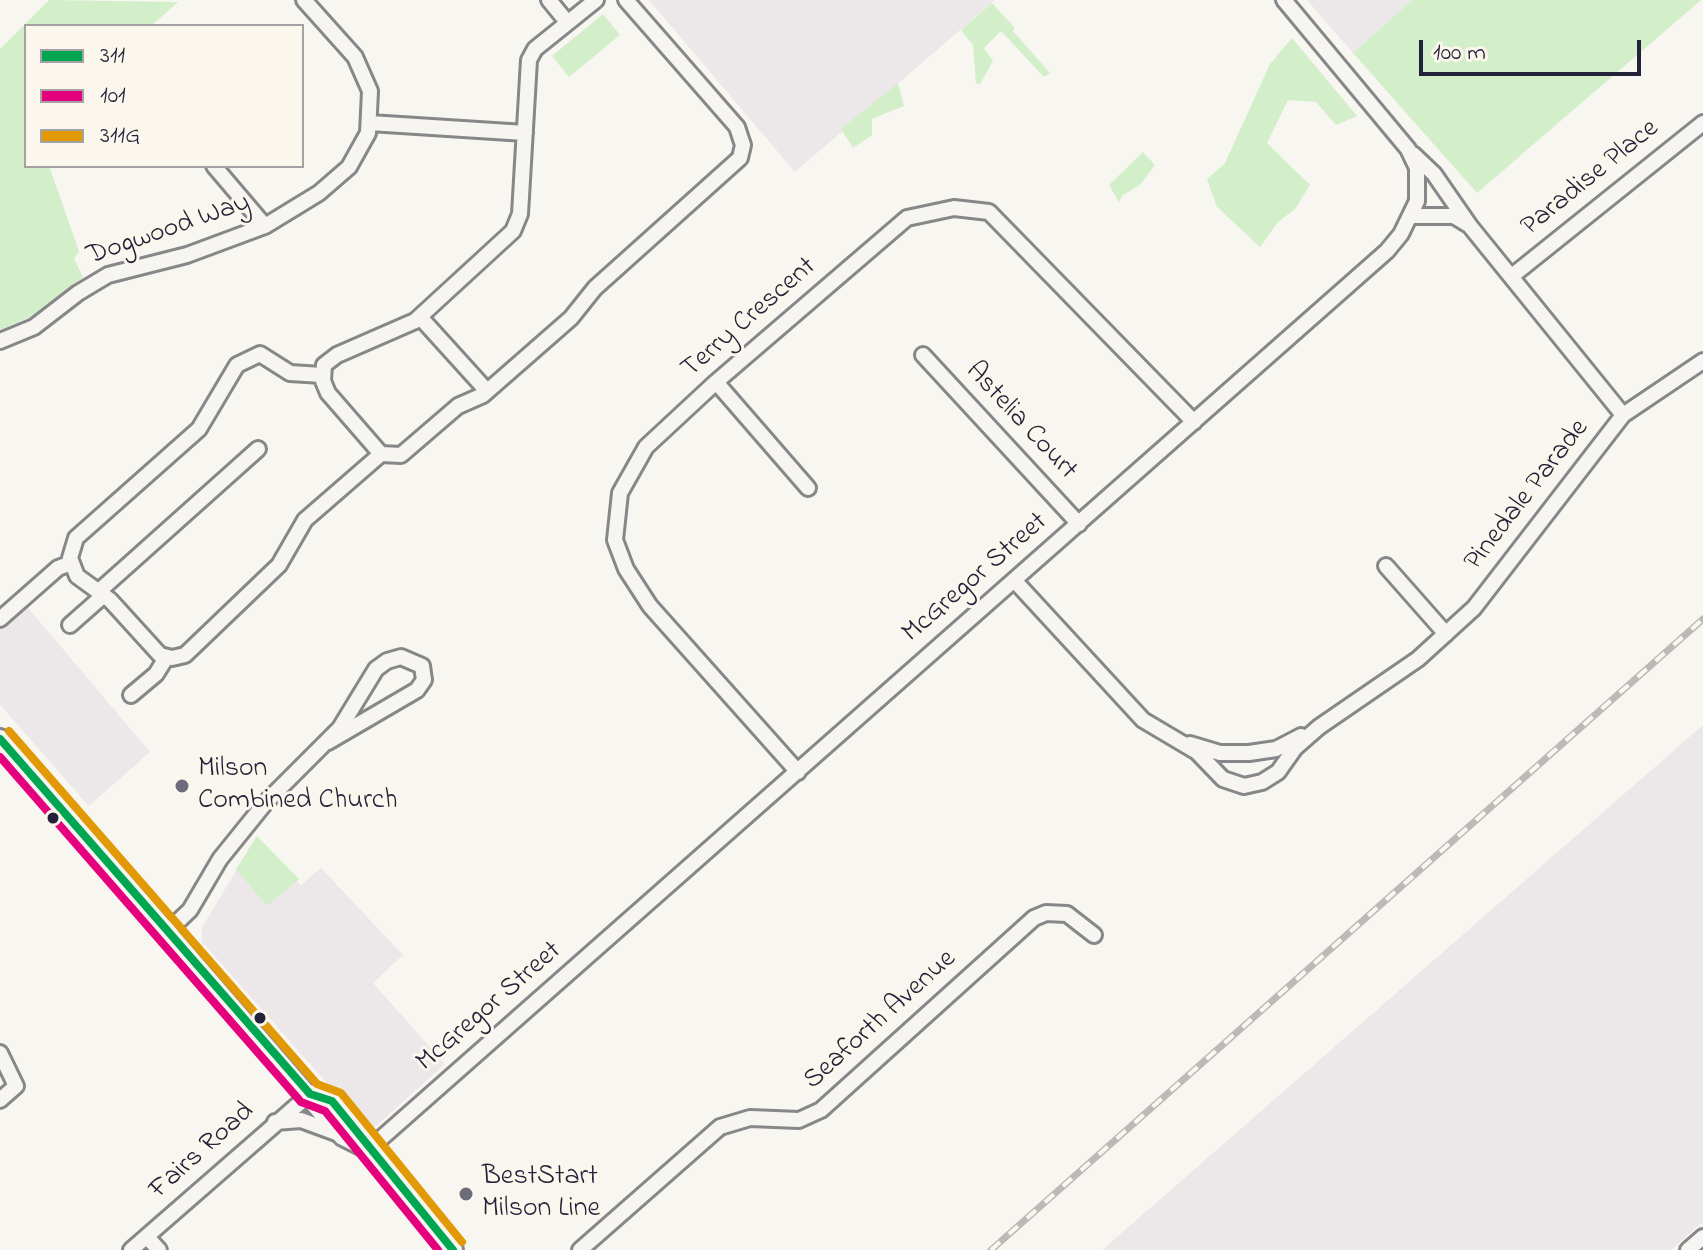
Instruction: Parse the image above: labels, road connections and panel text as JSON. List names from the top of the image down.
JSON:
{
  "streets": {
    "street": [
      "Paradise Place",
      "Dogwood Way",
      "Terry Crescent",
      "Astelia Court",
      "Pinedale Parade",
      "McGregor Street",
      "Seaforth Avenue",
      "Fairs Road"
    ]
  },
  "crossings": [
    ["Paradise Place", "Pinedale Parade"],
    ["Terry Crescent", "McGregor Street"],
    ["Astelia Court", "McGregor Street"],
    ["Pinedale Parade", "McGregor Street"]
  ],
  "places": ["Milson Combined Church", "BestStart Milson Line"],
  "lines": ["transit line 311G", "transit line 311", "transit line 101"],
  "legend": ["311", "101", "311G"],
  "scale_bar": "100 m"
}
